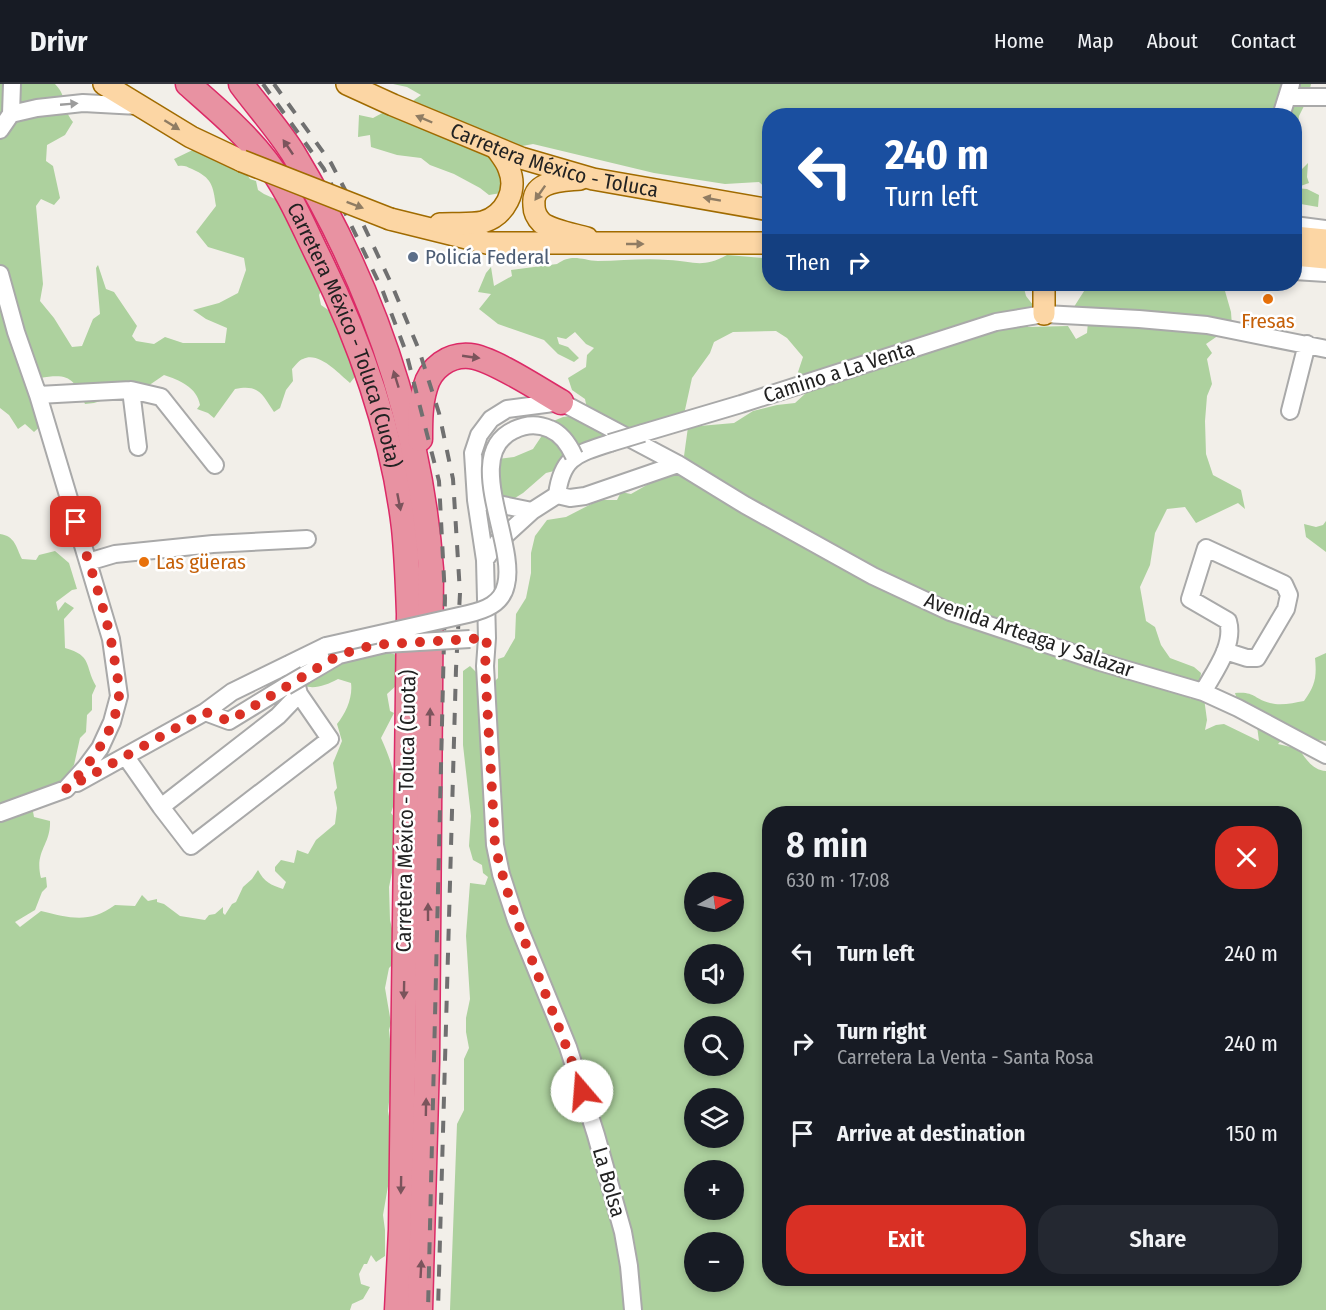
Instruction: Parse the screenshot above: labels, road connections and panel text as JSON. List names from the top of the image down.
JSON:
{
  "streets": {
    "highway": ["Carretera México - Toluca (Cuota)"],
    "main road": ["Carretera México - Toluca"],
    "street": ["Camino a La Venta", "Avenida Arteaga y Salazar", "La Bolsa"]
  },
  "places": ["Policía Federal", "Fresas", "Las güeras"],
  "north": "right",
  "page": {
    "header": "Drivr",
    "nav": [
      "Home",
      "Map",
      "About",
      "Contact"
    ],
    "turn": ["240 m", "Turn left"],
    "then": "Then",
    "heading": ["8 min", "630 m · 17:08"],
    "map_buttons": ["+", "−"],
    "list": [
      {
        "name": "Turn left",
        "value": "240 m"
      },
      {
        "name": "Turn right",
        "note": "Carretera La Venta - Santa Rosa",
        "value": "240 m"
      },
      {
        "name": "Arrive at destination",
        "value": "150 m"
      }
    ],
    "buttons": ["Exit", "Share"]
  }
}
